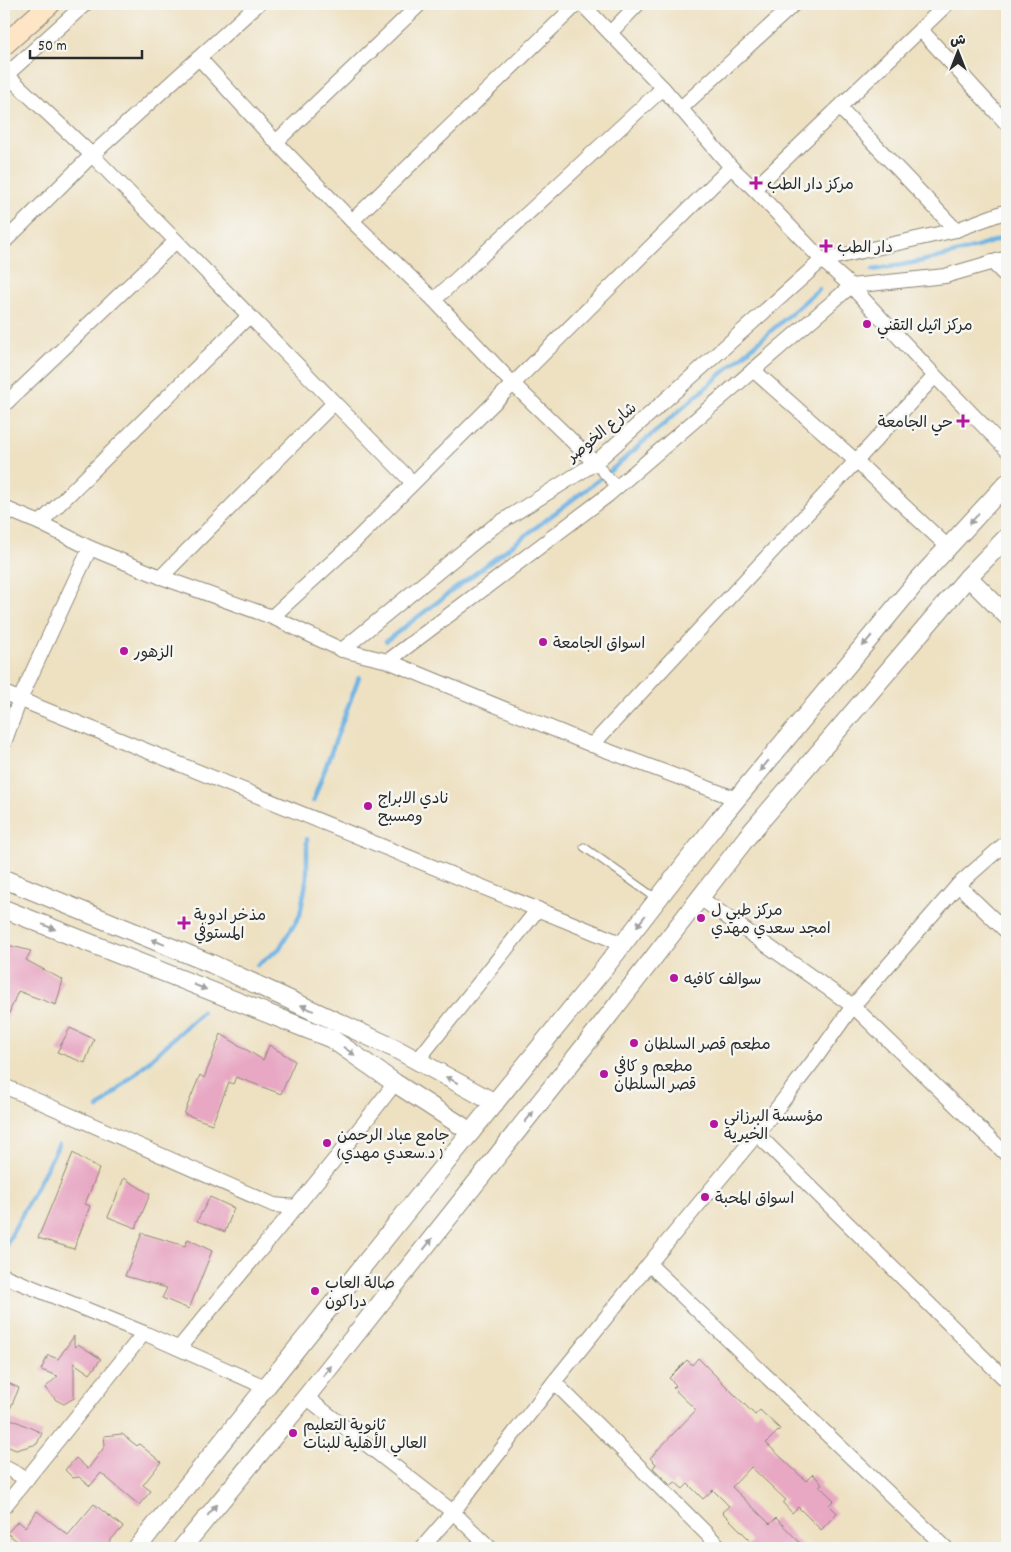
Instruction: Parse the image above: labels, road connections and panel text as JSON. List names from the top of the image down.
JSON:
{
  "streets": {
    "street": ["شارع الخوصر"]
  },
  "places": {
    "health": [
      "مركز دار الطب",
      "دار الطب",
      "حي الجامعة",
      "مذخر ادویة المستوفي"
    ],
    "other": [
      "مركز اثيل التقني",
      "اسواق الجامعة",
      "الزهور",
      "نادي الابراج ومسبح",
      "مركز طبي ل امجد سعدي مهدي",
      "سوالف كافيه",
      "مطعم قصر السلطان",
      "مطعم و كافي قصر السلطان",
      "مؤسسة البرزاني الخيرية",
      "جامع عباد الرحمن (د.سعدي مهدي )",
      "اسواق المحبة",
      "صالة العاب دراكون",
      "ثانوية التعليم العالي الأهلية للبنات"
    ]
  },
  "scale_bar": "50 m",
  "north": "top"
}
